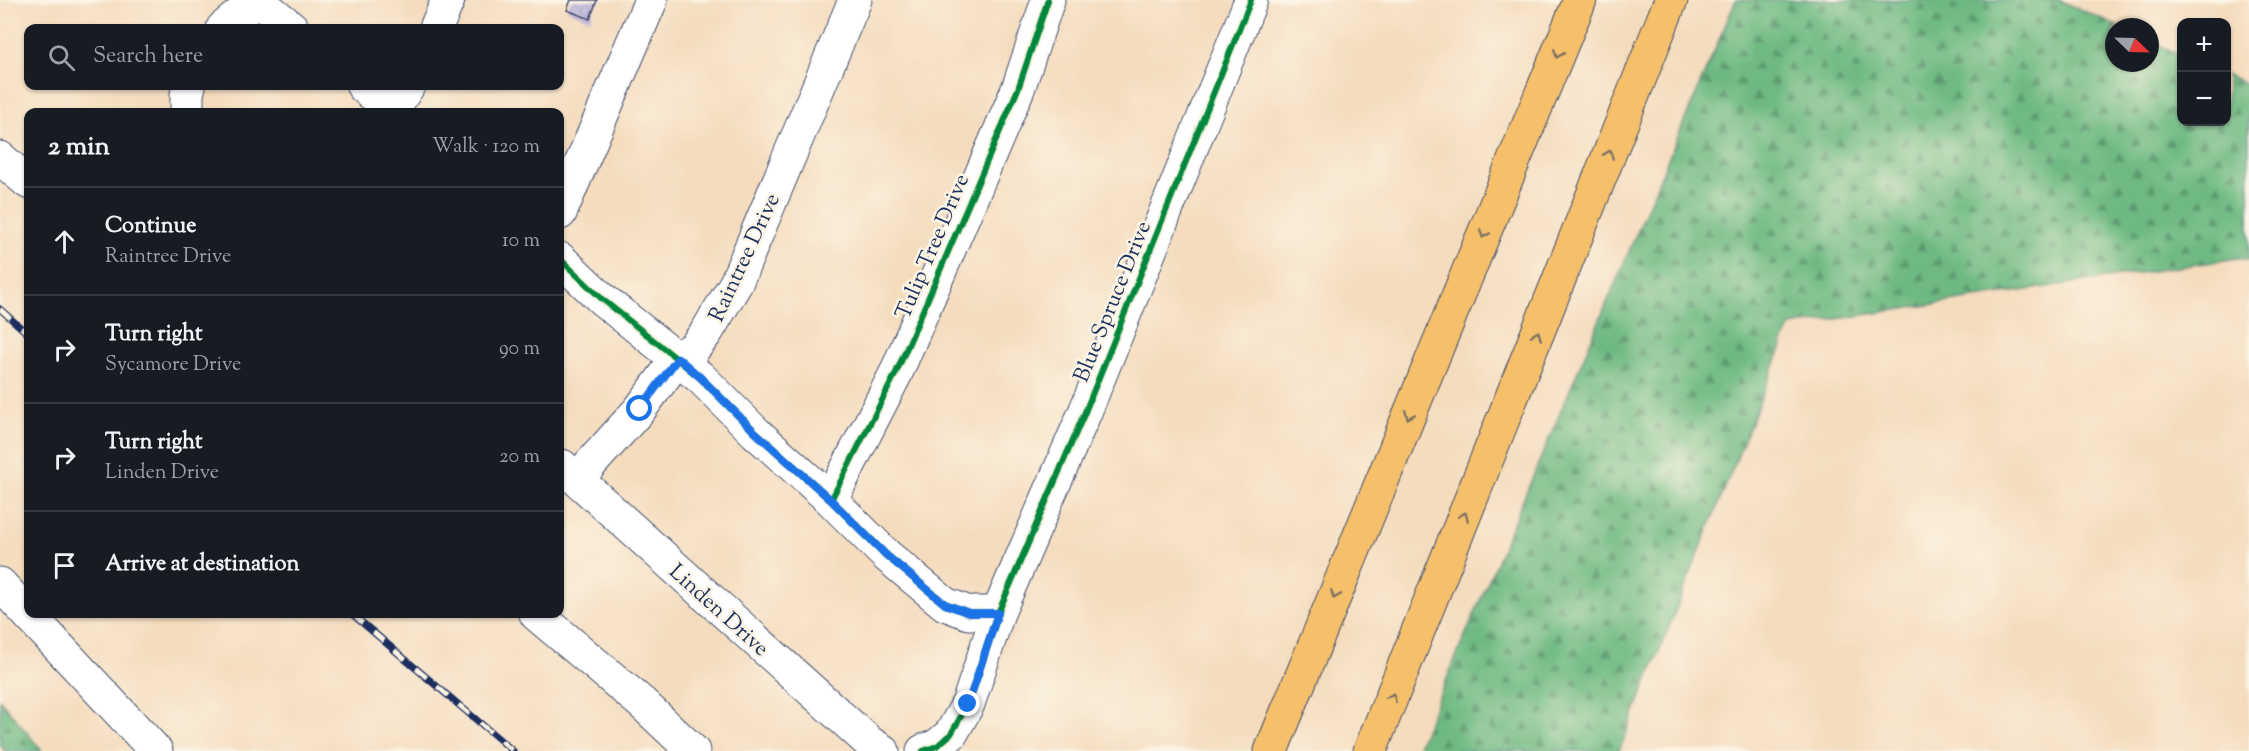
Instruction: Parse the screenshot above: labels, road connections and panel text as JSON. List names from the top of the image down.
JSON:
{
  "streets": {
    "street": [
      "Tulip Tree Drive",
      "Raintree Drive",
      "Blue Spruce Drive",
      "Linden Drive"
    ]
  },
  "crossings": [
    ["Raintree Drive", "Linden Drive"]
  ],
  "north": "bottom right",
  "page": {
    "map_buttons": ["+", "−"],
    "search": "Search here",
    "heading": ["2 min", "Walk · 120 m"],
    "list": [
      ["Continue", "Raintree Drive", "10 m"],
      ["Turn right", "Sycamore Drive", "90 m"],
      ["Turn right", "Linden Drive", "20 m"],
      "Arrive at destination"
    ]
  }
}
